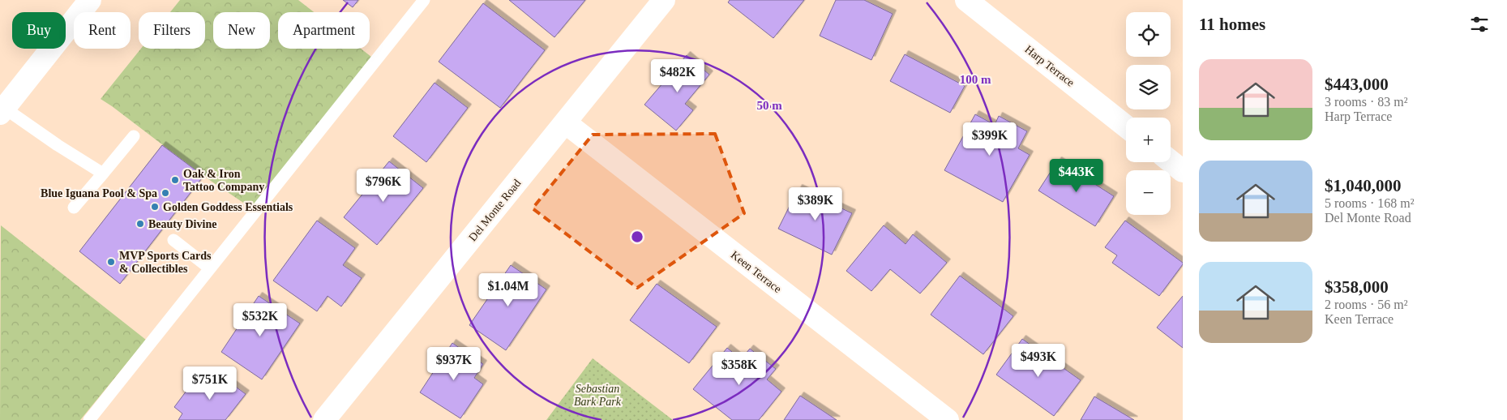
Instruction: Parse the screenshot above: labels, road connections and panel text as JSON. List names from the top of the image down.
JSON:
{
  "streets": {
    "street": ["Harp Terrace", "Del Monte Road", "Keen Terrace"]
  },
  "crossings": [
    ["Del Monte Road", "Keen Terrace"]
  ],
  "parks": ["Sebastian Bark Park"],
  "places": [
    "Oak & Iron Tattoo Company",
    "Blue Iguana Pool & Spa",
    "Golden Goddess Essentials",
    "Beauty Divine",
    "MVP Sports Cards & Collectibles"
  ],
  "page": {
    "heading": "11 homes",
    "map_buttons": ["+", "−"],
    "chip": [
      "Buy",
      "Rent",
      "Filters",
      "New",
      "Apartment"
    ],
    "list": [
      {
        "name": "$443,000",
        "note": "3 rooms · 83 m² · Harp Terrace"
      },
      {
        "name": "$1,040,000",
        "note": "5 rooms · 168 m² · Del Monte Road"
      },
      {
        "name": "$358,000",
        "note": "2 rooms · 56 m² · Keen Terrace"
      }
    ],
    "price": [
      "$482K",
      "$399K",
      "$443K",
      "$796K",
      "$389K",
      "$1.04M",
      "$532K",
      "$493K",
      "$937K",
      "$358K",
      "$751K"
    ]
  },
  "rings": ["100 m", "50 m"]
}
